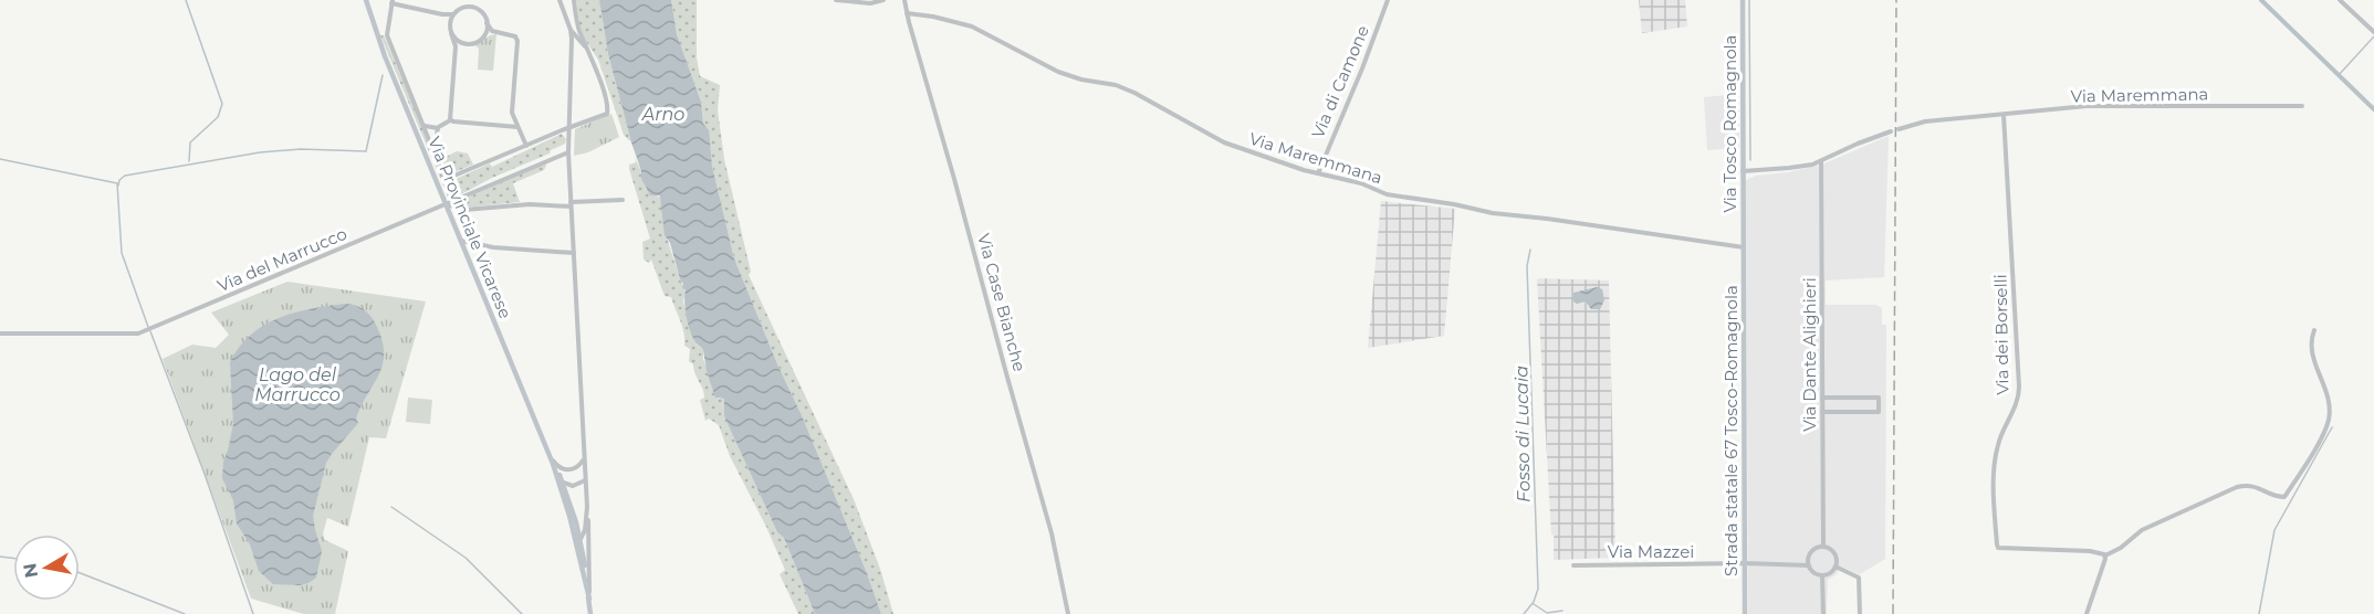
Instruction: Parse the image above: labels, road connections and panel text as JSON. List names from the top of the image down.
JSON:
{
  "streets": {
    "main road": ["Via Tosco Romagnola", "Via Provinciale Vicarese", "Strada statale 67 Tosco-Romagnola"],
    "street": [
      "Via di Camone",
      "Via Maremmana",
      "Via del Marrucco",
      "Via Case Bianche",
      "Via dei Borselli",
      "Via Dante Alighieri",
      "Via Mazzei"
    ]
  },
  "crossings": [
    ["Via di Camone", "Via Maremmana"],
    ["Via Maremmana", "Via Tosco Romagnola"],
    ["Via Maremmana", "Via Case Bianche"],
    ["Via Maremmana", "Via dei Borselli"],
    ["Via Maremmana", "Strada statale 67 Tosco-Romagnola"],
    ["Via Tosco Romagnola", "Strada statale 67 Tosco-Romagnola"],
    ["Via Provinciale Vicarese", "Via del Marrucco"],
    ["Via Dante Alighieri", "Via Mazzei"],
    ["Strada statale 67 Tosco-Romagnola", "Via Mazzei"]
  ],
  "water": ["Arno", "Lago del Marrucco", "Fosso di Lucaia"],
  "north": "left"
}
